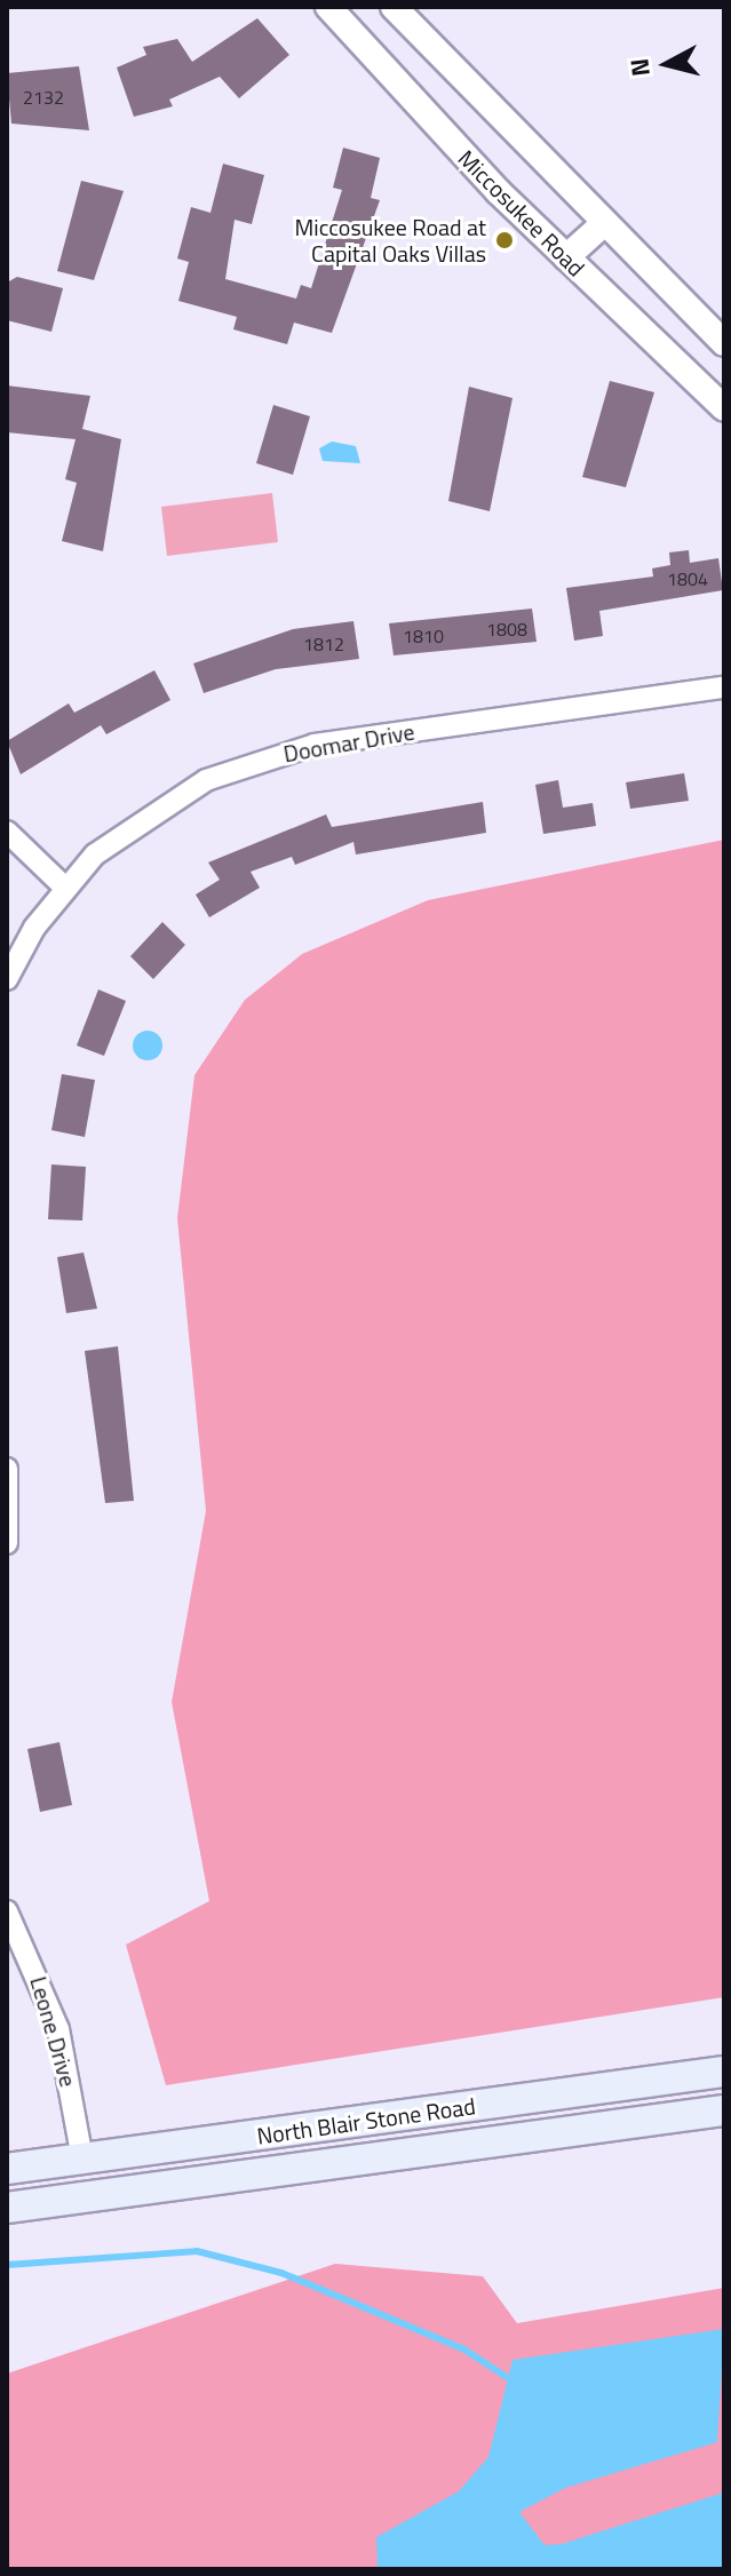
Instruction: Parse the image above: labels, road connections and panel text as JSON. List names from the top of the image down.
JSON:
{
  "streets": {
    "main road": ["North Blair Stone Road"],
    "street": ["Miccosukee Road", "Doomar Drive", "Leone Drive"]
  },
  "crossings": [
    ["Leone Drive", "North Blair Stone Road"]
  ],
  "places": ["Miccosukee Road at Capital Oaks Villas"],
  "house_numbers": [
    "2132",
    "1804",
    "1808",
    "1810",
    "1812"
  ],
  "north": "left"
}
